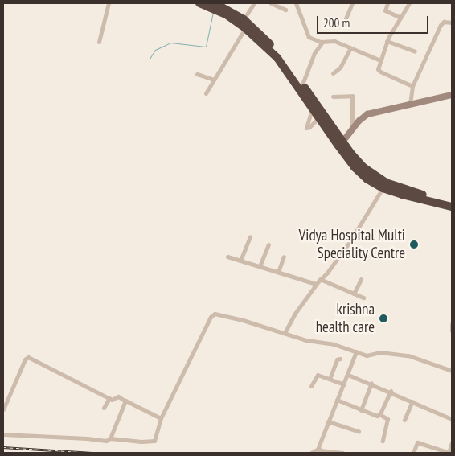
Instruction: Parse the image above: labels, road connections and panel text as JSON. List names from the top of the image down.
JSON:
{
  "places": ["Vidya Hospital Multi Speciality Centre", "krishna health care"],
  "scale_bar": "200 m"
}
